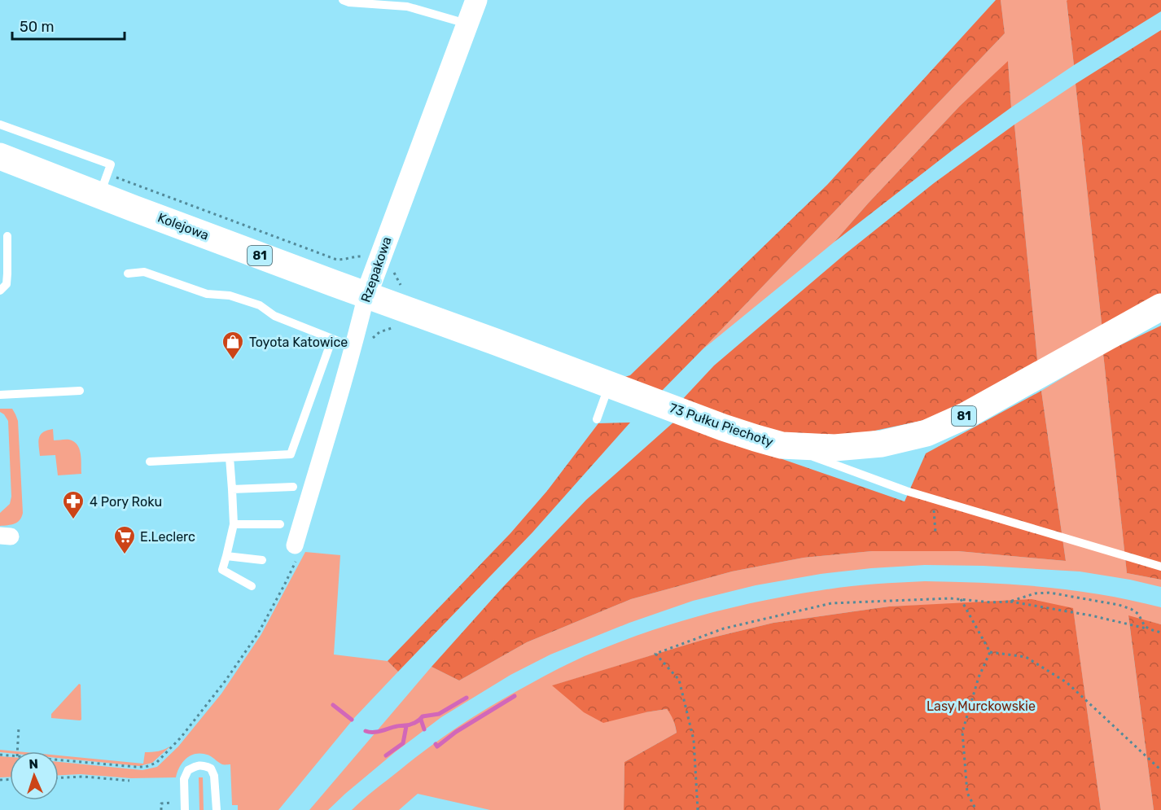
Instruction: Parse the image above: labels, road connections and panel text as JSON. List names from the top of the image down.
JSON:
{
  "streets": {
    "main road": ["Kolejowa", "81", "73 Pułku Piechoty"],
    "street": ["Rzepakowa"]
  },
  "crossings": [
    ["Kolejowa", "Rzepakowa"],
    ["Kolejowa", "73 Pułku Piechoty"],
    ["Rzepakowa", "73 Pułku Piechoty"]
  ],
  "parks": ["Lasy Murckowskie"],
  "places": {
    "shop": ["Toyota Katowice"],
    "pharmacy": ["4 Pory Roku"],
    "supermarket": ["E.Leclerc"]
  },
  "scale_bar": "50 m",
  "north": "top"
}
